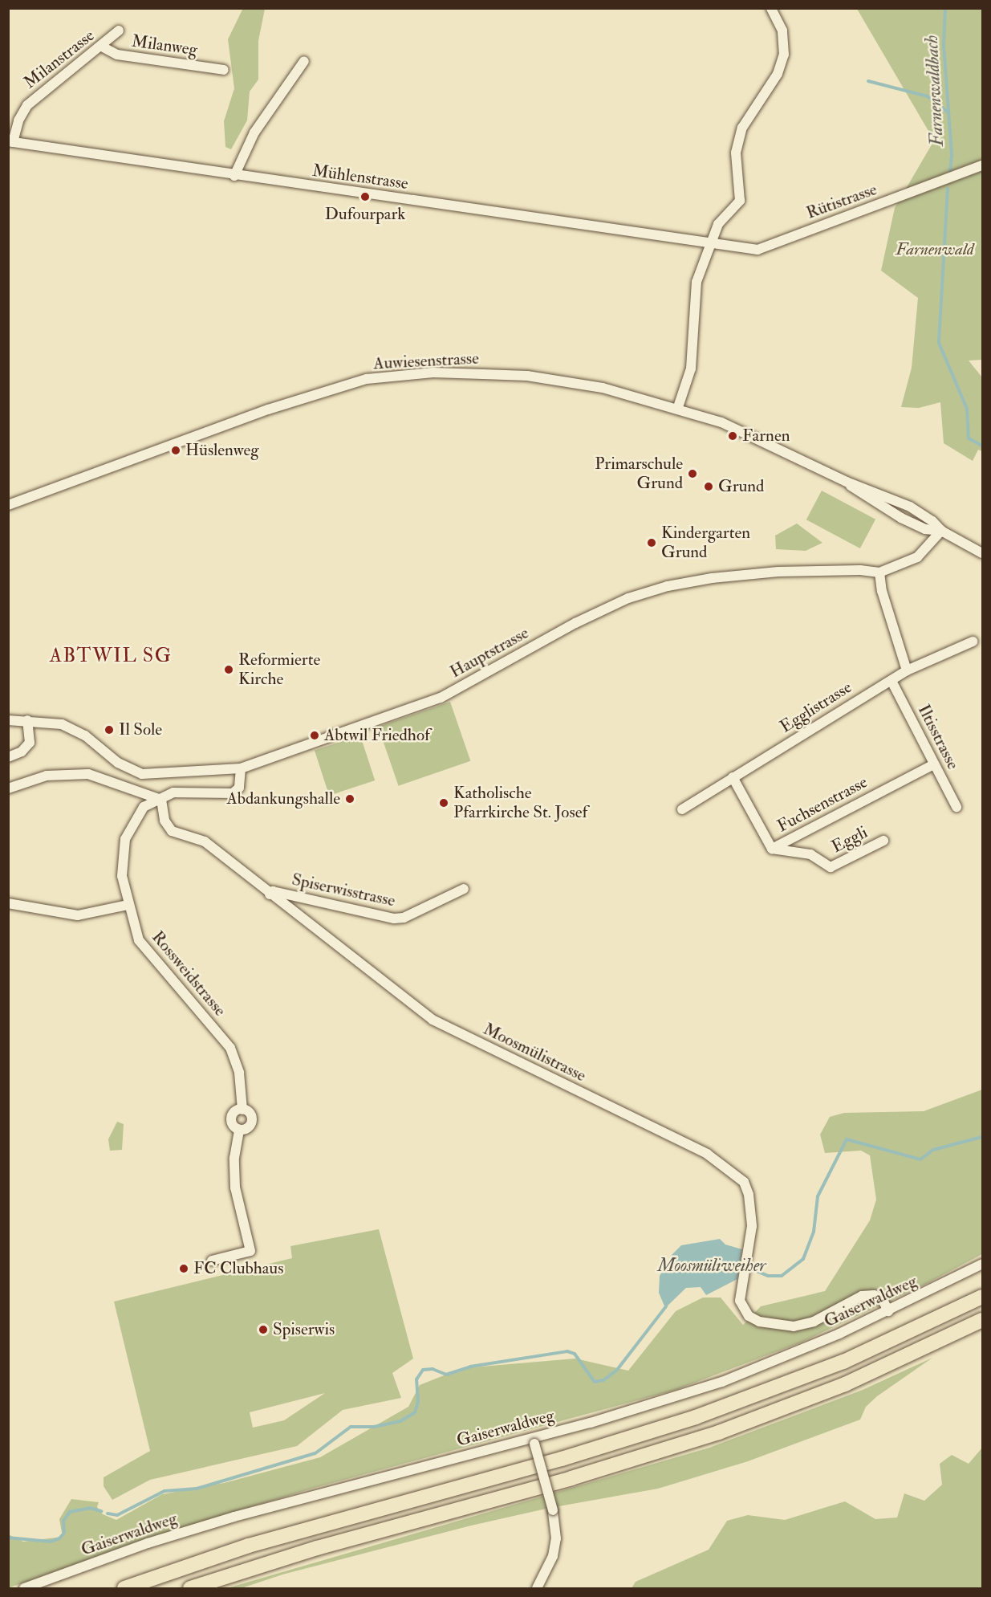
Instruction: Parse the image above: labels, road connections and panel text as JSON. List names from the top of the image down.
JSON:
{
  "streets": {
    "street": [
      "Milanweg",
      "Milanstrasse",
      "Mühlenstrasse",
      "Rütistrasse",
      "Auwiesenstrasse",
      "Hauptstrasse",
      "Egglistrasse",
      "Iltisstrasse",
      "Fuchsenstrasse",
      "Eggli",
      "Spiserwisstrasse",
      "Rossweidstrasse",
      "Moosmülistrasse",
      "Gaiserwaldweg"
    ]
  },
  "crossings": [
    ["Milanweg", "Milanstrasse"],
    ["Milanstrasse", "Mühlenstrasse"],
    ["Mühlenstrasse", "Rütistrasse"],
    ["Auwiesenstrasse", "Hauptstrasse"],
    ["Hauptstrasse", "Rossweidstrasse"],
    ["Egglistrasse", "Iltisstrasse"],
    ["Egglistrasse", "Fuchsenstrasse"],
    ["Iltisstrasse", "Fuchsenstrasse"],
    ["Fuchsenstrasse", "Eggli"],
    ["Spiserwisstrasse", "Moosmülistrasse"],
    ["Rossweidstrasse", "Moosmülistrasse"],
    ["Moosmülistrasse", "Gaiserwaldweg"]
  ],
  "districts": ["ABTWIL SG"],
  "water": ["Farnenwaldbach", "Moosmüliweiher"],
  "parks": ["Farnenwald"],
  "places": [
    "Dufourpark",
    "Farnen",
    "Hüslenweg",
    "Primarschule Grund",
    "Grund",
    "Kindergarten Grund",
    "Reformierte Kirche",
    "Il Sole",
    "Abtwil Friedhof",
    "Abdankungshalle",
    "Katholische Pfarrkirche St. Josef",
    "FC Clubhaus",
    "Spiserwis"
  ]
}
